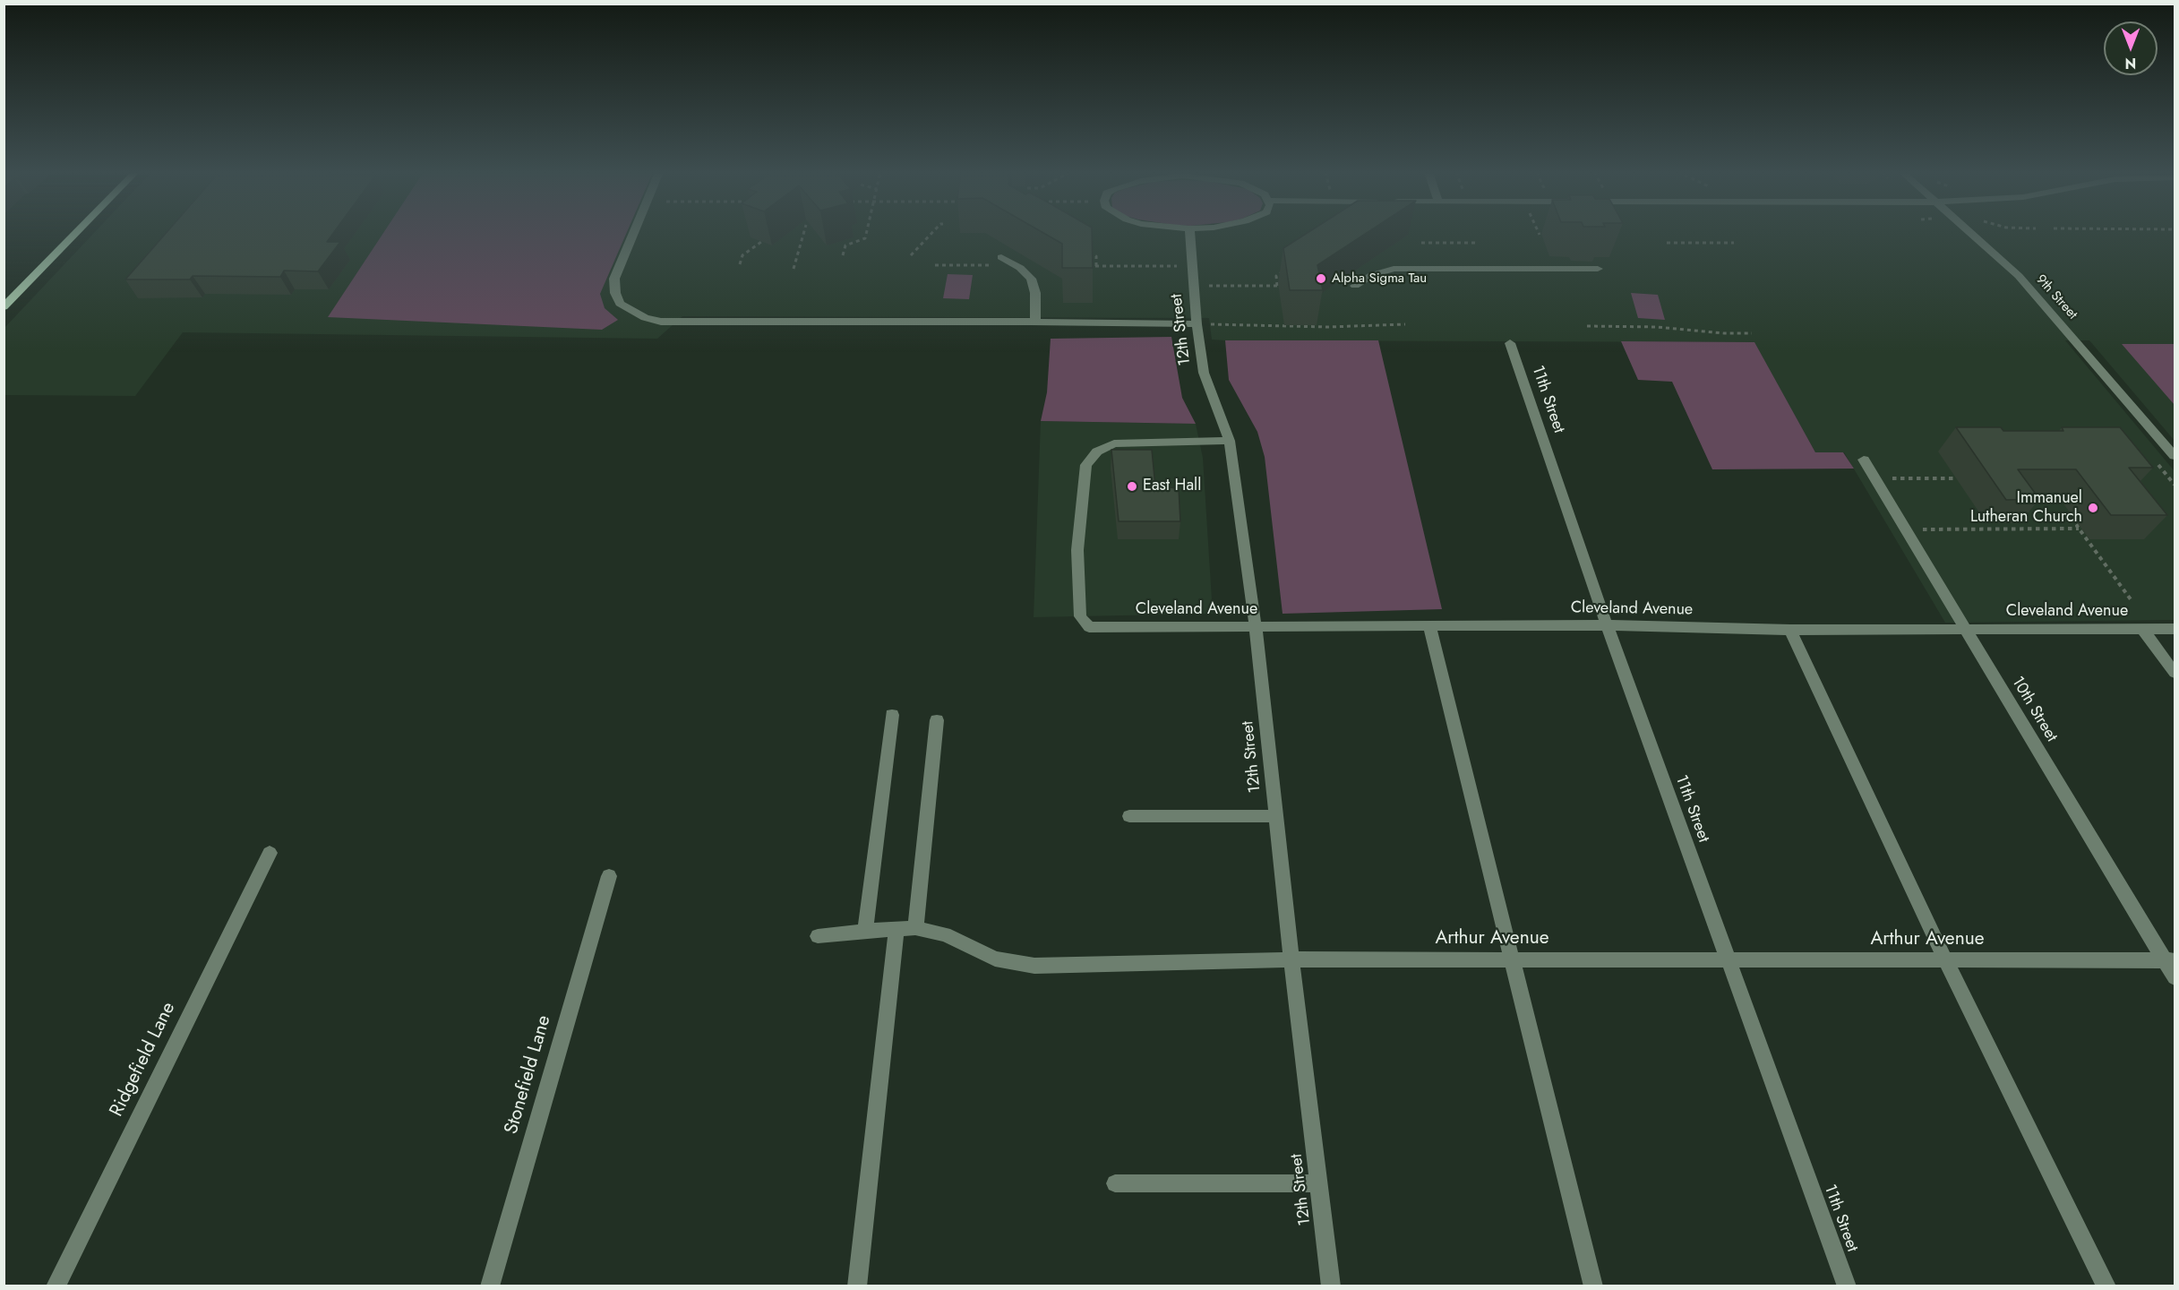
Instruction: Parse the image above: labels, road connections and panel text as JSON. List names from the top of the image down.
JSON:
{
  "streets": {
    "street": [
      "9th Street",
      "12th Street",
      "11th Street",
      "Cleveland Avenue",
      "10th Street",
      "Arthur Avenue",
      "Ridgefield Lane",
      "Stonefield Lane"
    ]
  },
  "crossings": [
    ["12th Street", "Cleveland Avenue"],
    ["12th Street", "Arthur Avenue"],
    ["11th Street", "Cleveland Avenue"],
    ["11th Street", "Arthur Avenue"],
    ["Cleveland Avenue", "10th Street"],
    ["10th Street", "Arthur Avenue"]
  ],
  "places": ["Alpha Sigma Tau", "East Hall", "Immanuel Lutheran Church"],
  "north": "bottom"
}
